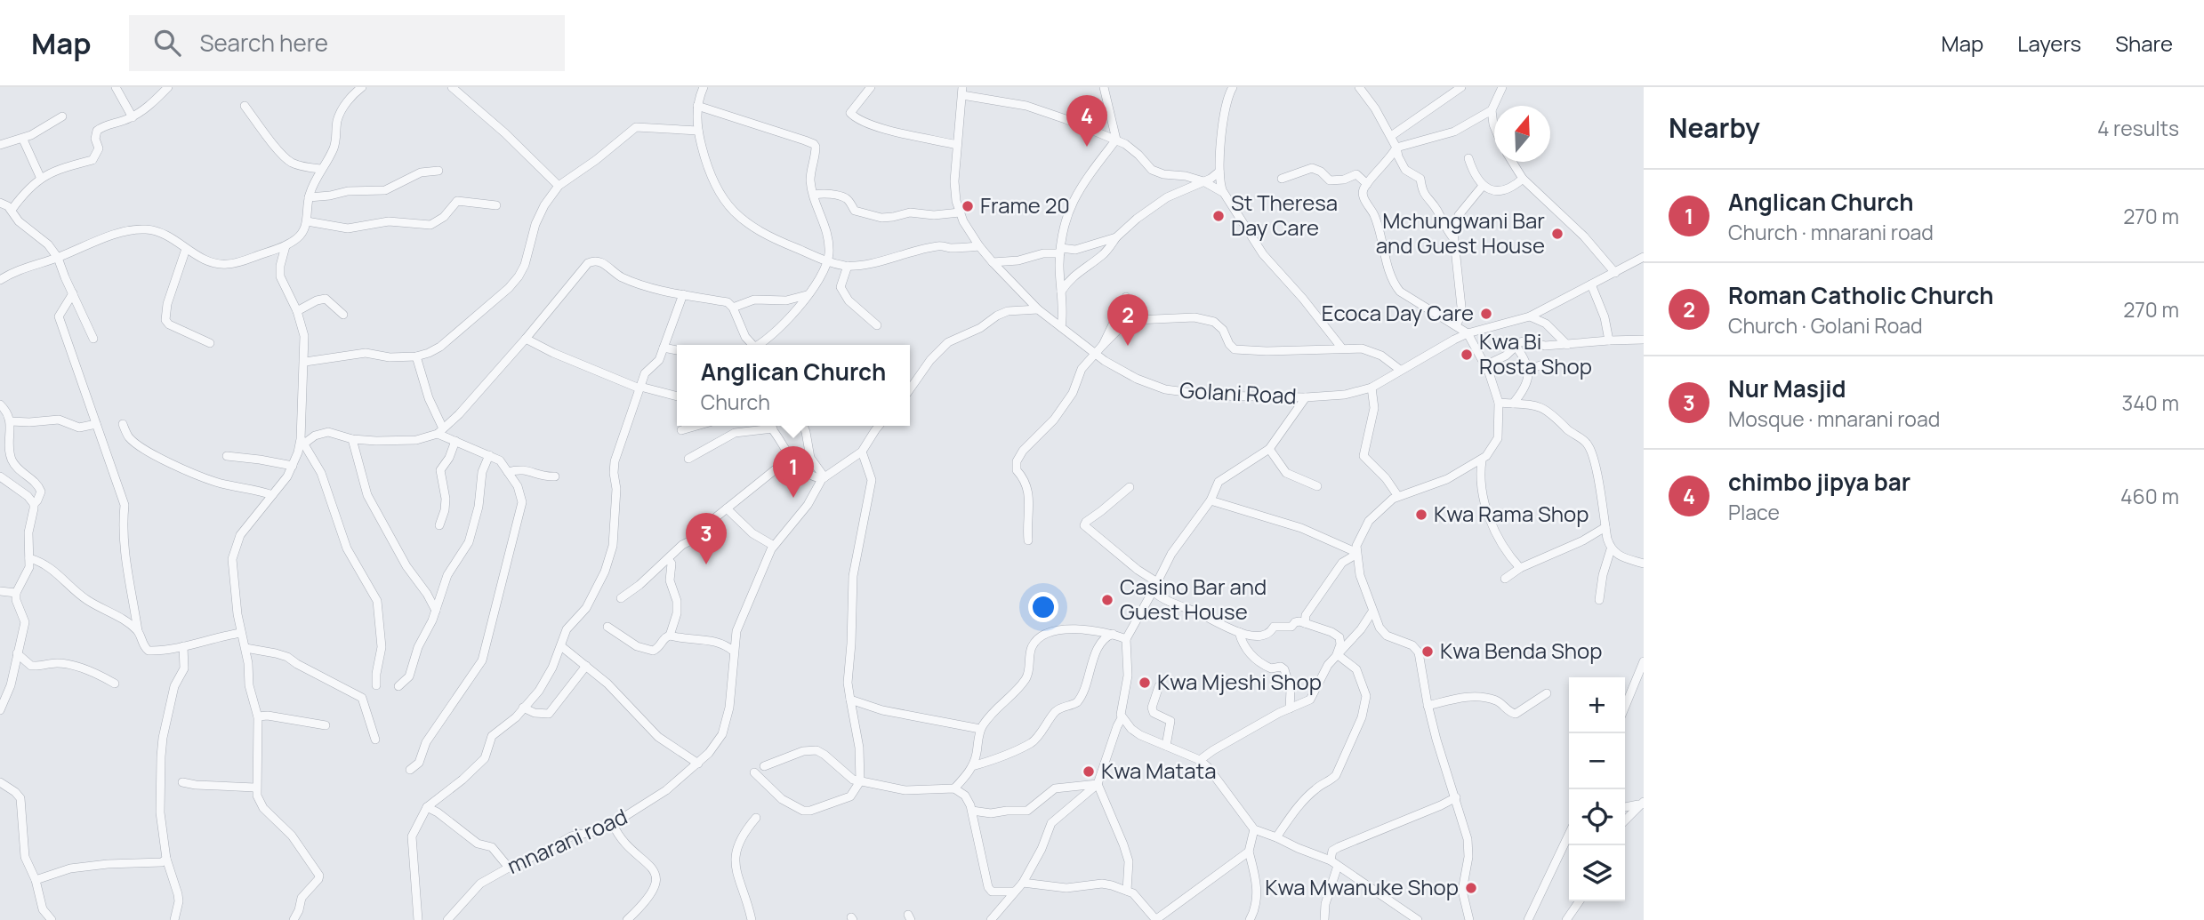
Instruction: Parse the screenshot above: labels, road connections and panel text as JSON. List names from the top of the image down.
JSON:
{
  "streets": {
    "street": ["Golani Road", "mnarani road"]
  },
  "places": [
    "Frame 20",
    "St Theresa Day Care",
    "Mchungwani Bar and Guest House",
    "Ecoca Day Care",
    "Kwa Bi Rosta Shop",
    "Kwa Rama Shop",
    "Casino Bar and Guest House",
    "Kwa Benda Shop",
    "Kwa Mjeshi Shop",
    "Kwa Matata",
    "Kwa Mwanuke Shop"
  ],
  "north": "top",
  "page": {
    "header": "Map",
    "search": "Search here",
    "nav": ["Map", "Layers", "Share"],
    "heading": ["Nearby", "4 results"],
    "pins": [
      "4",
      "2",
      "1",
      "3"
    ],
    "list": [
      {
        "mark": "1",
        "name": "Anglican Church",
        "note": "Church · mnarani road",
        "value": "270 m"
      },
      {
        "mark": "2",
        "name": "Roman Catholic Church",
        "note": "Church · Golani Road",
        "value": "270 m"
      },
      {
        "mark": "3",
        "name": "Nur Masjid",
        "note": "Mosque · mnarani road",
        "value": "340 m"
      },
      {
        "mark": "4",
        "name": "chimbo jipya bar",
        "note": "Place",
        "value": "460 m"
      }
    ],
    "popup": ["Anglican Church", "Church"],
    "map_buttons": ["+", "−"]
  }
}
